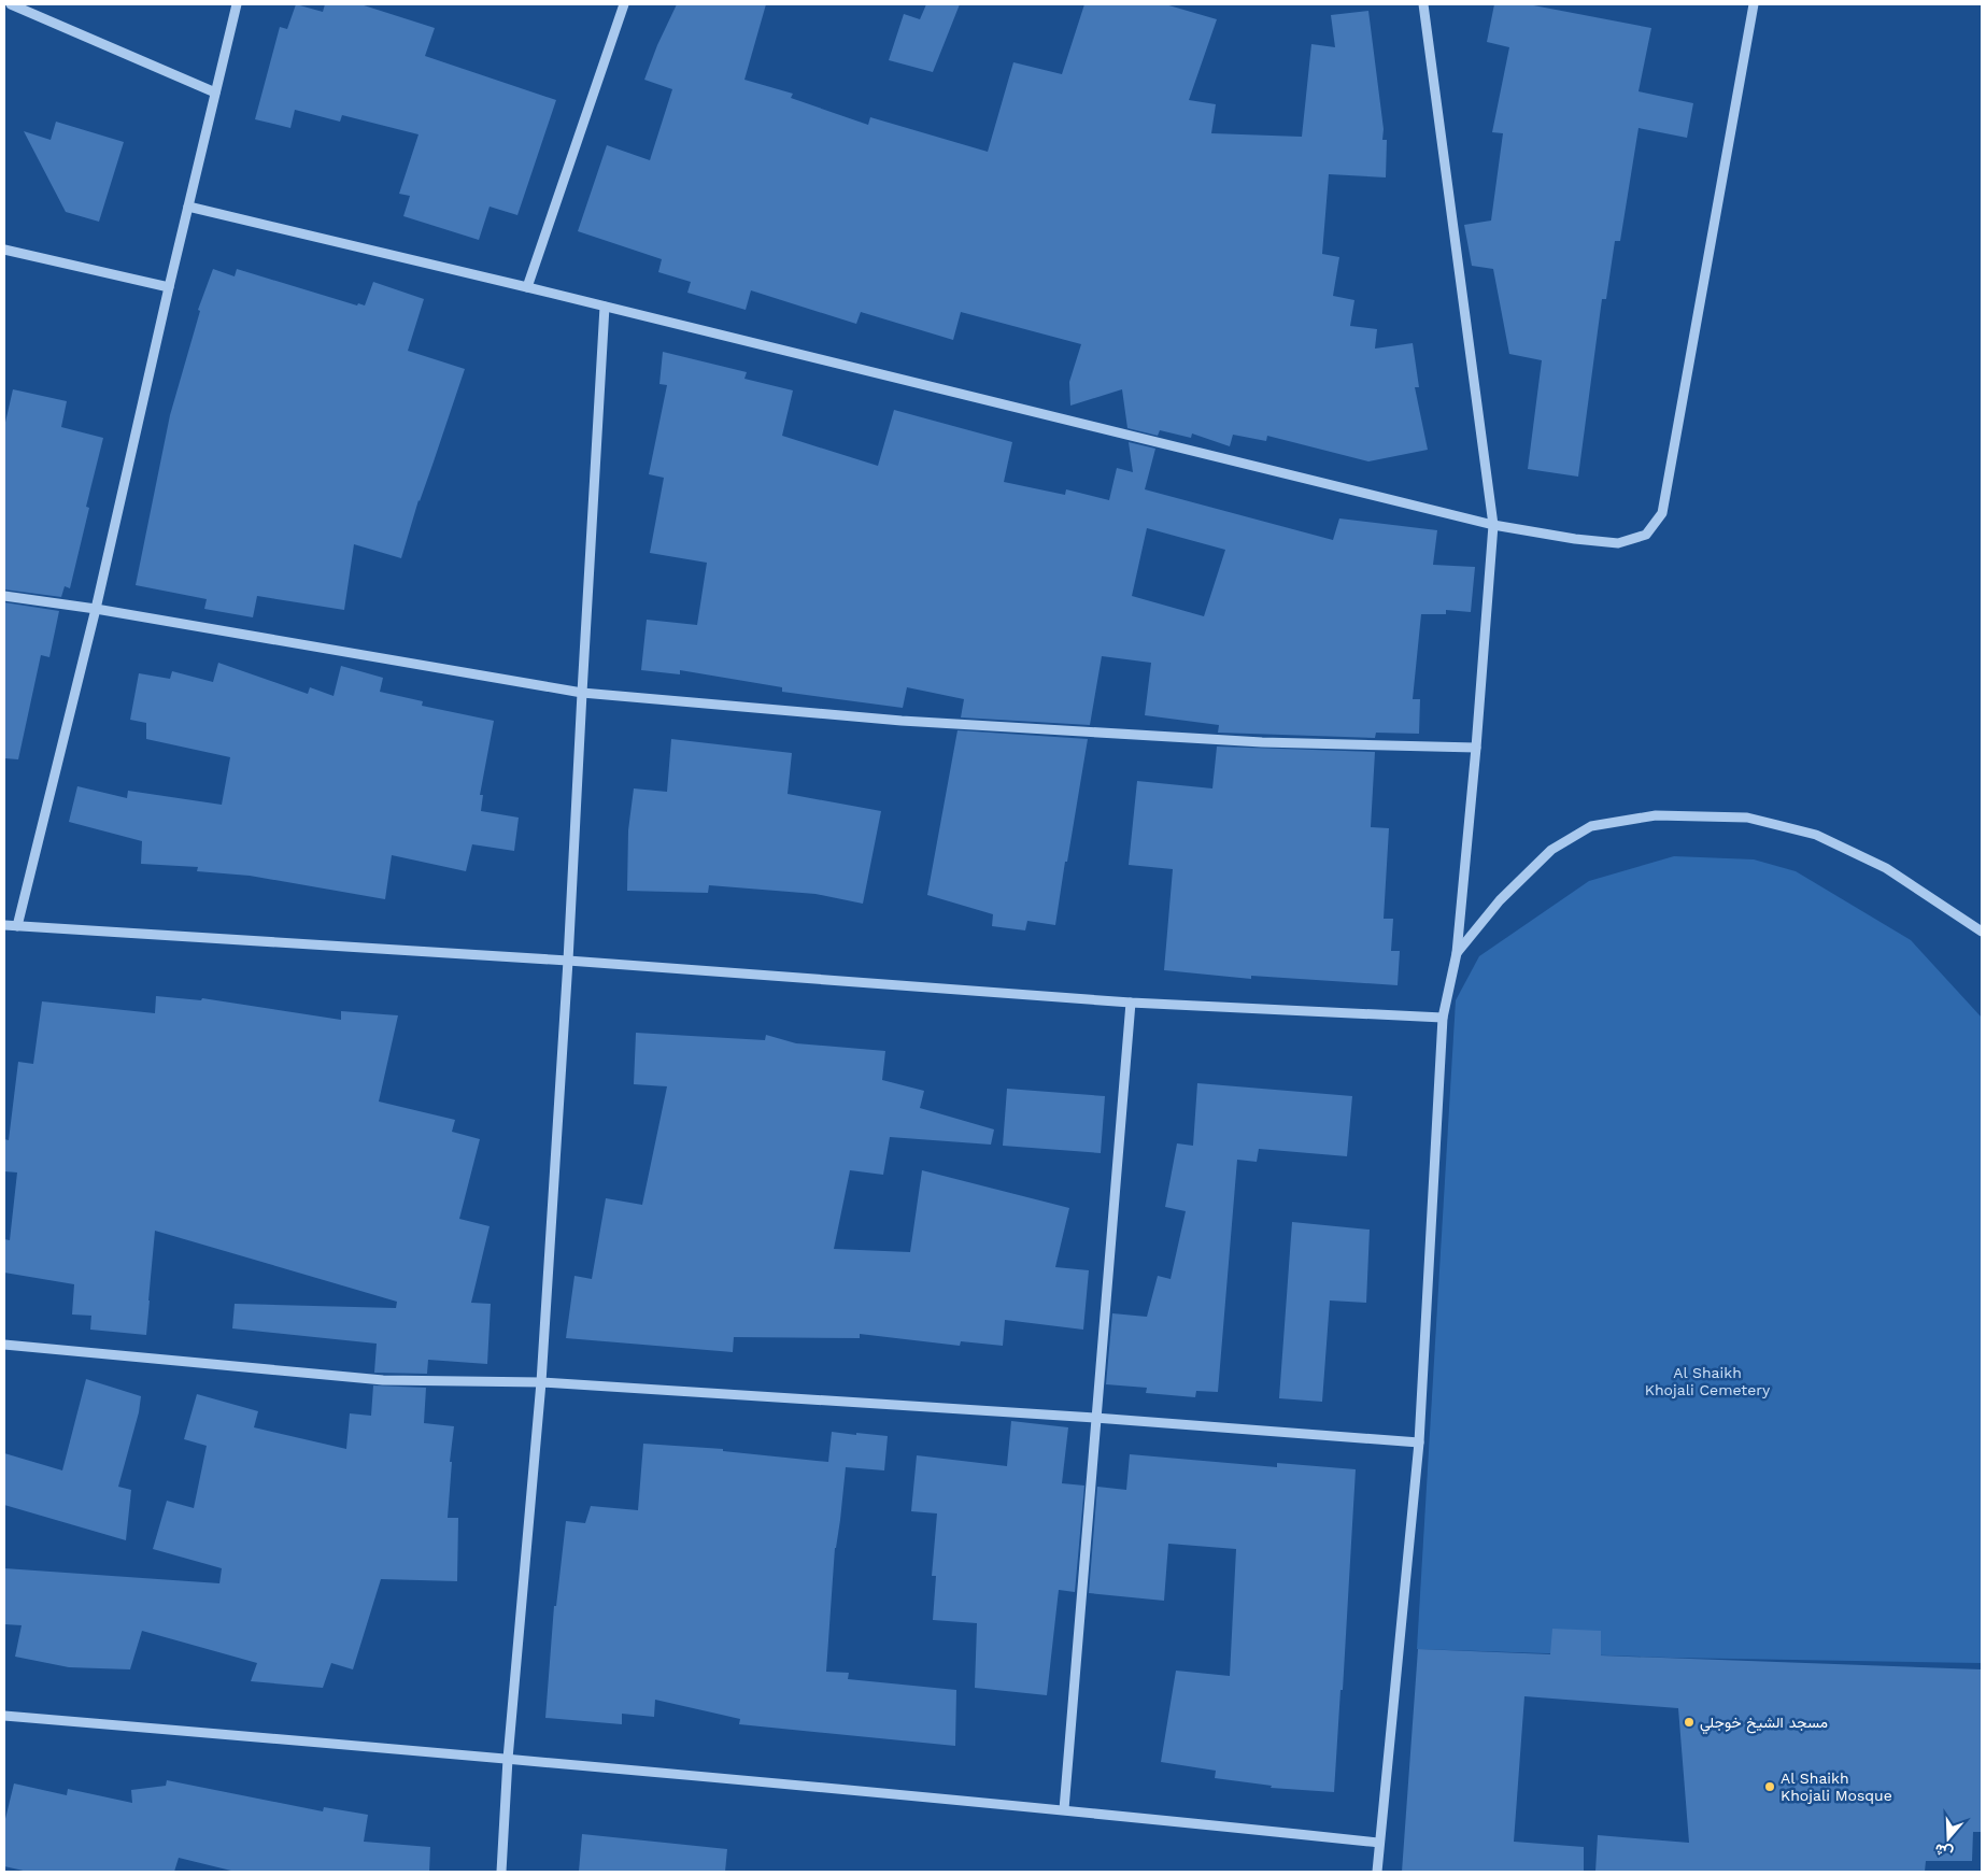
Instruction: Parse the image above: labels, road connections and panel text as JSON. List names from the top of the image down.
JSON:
{
  "parks": ["Al Shaikh Khojali Cemetery"],
  "places": ["مسجد الشيخ خوجلي", "Al Shaikh Khojali Mosque"],
  "north": "bottom"
}
